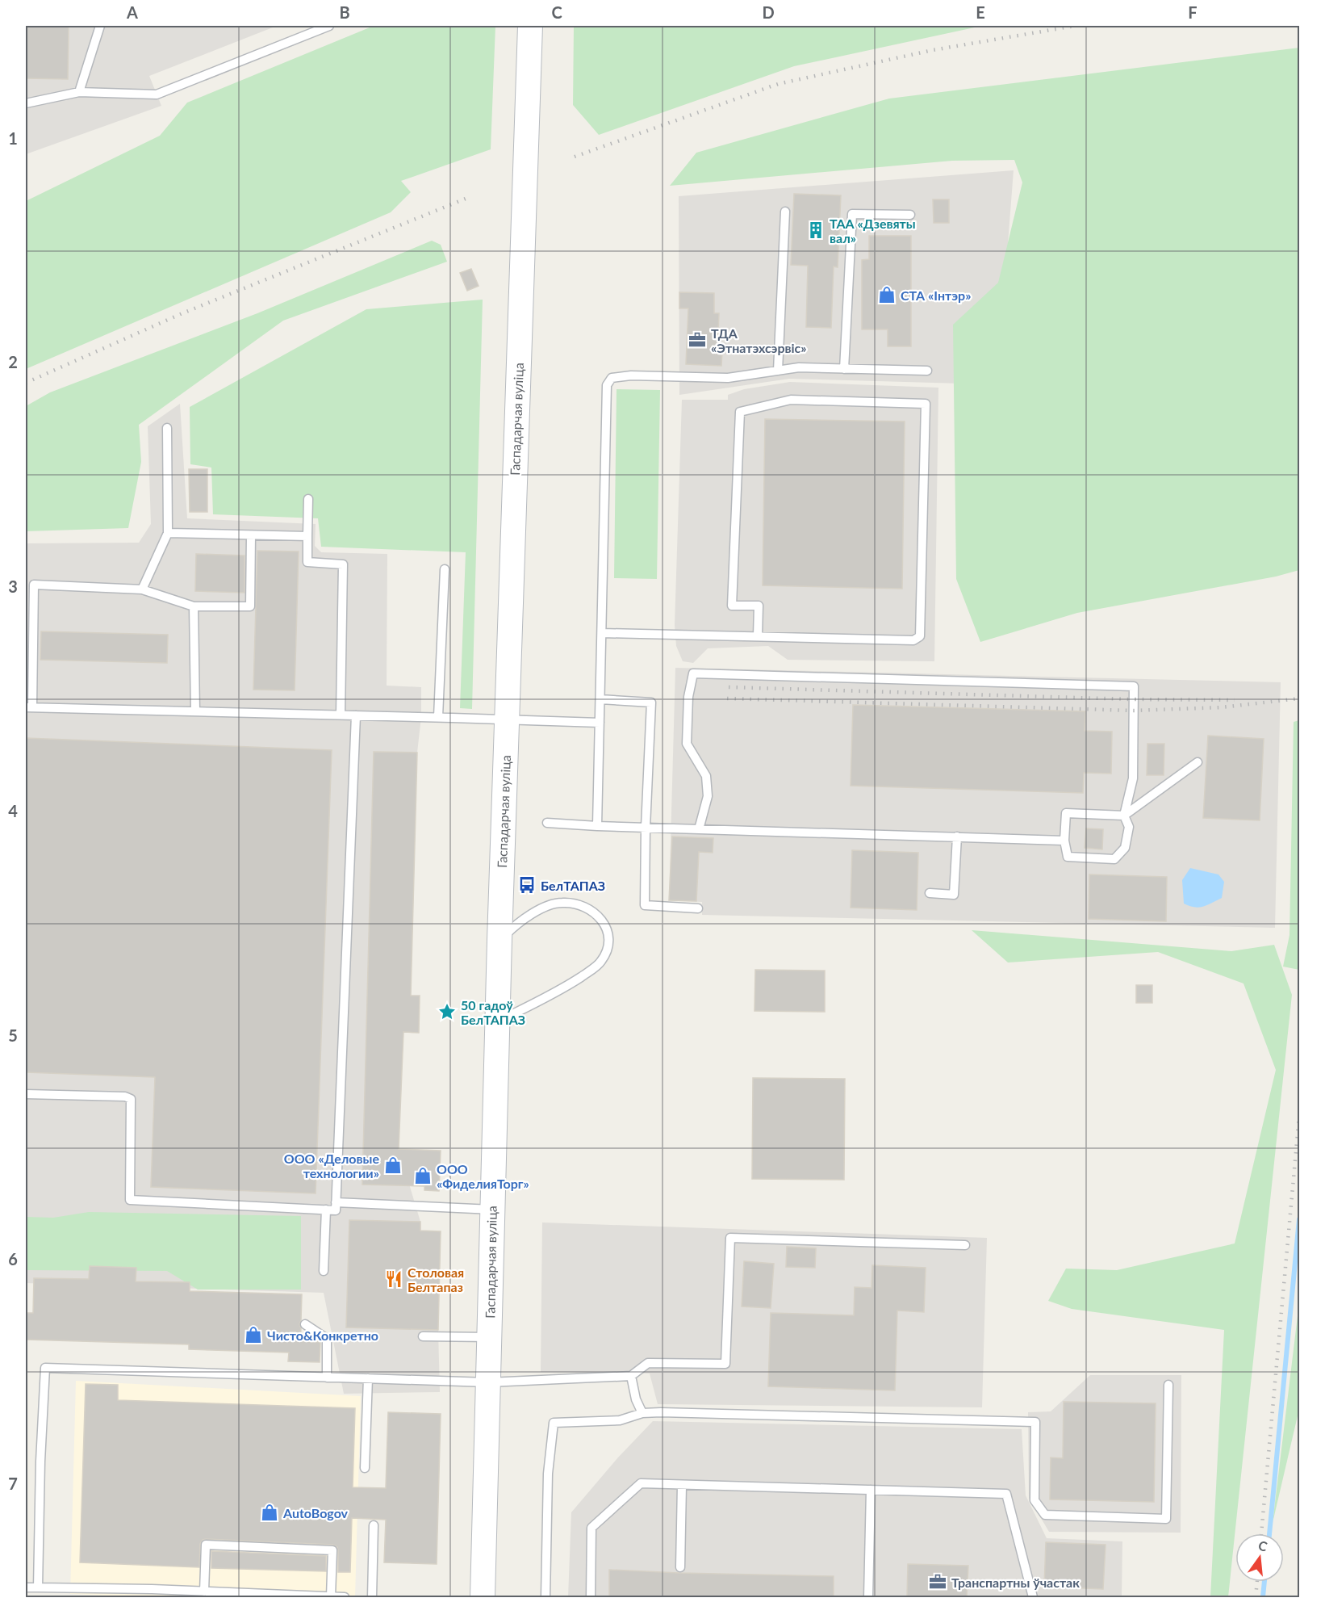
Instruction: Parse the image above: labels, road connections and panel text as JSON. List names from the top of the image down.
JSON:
{
  "streets": {
    "street": ["Гаспадарчая вуліца"]
  },
  "places": {
    "building": ["ТАА «Дзевяты вал»"],
    "shop": [
      "СТА «Інтэр»",
      "ООО «Деловые технологии»",
      "ООО «ФиделияТорг»",
      "Чисто&Конкретно",
      "AutoBogov"
    ],
    "office": ["ТДА «Этнатэхсэрвіс»", "Транспартны ўчастак"],
    "bus stop": ["БелТАПАЗ"],
    "place": ["50 гадоў БелТАПАЗ"],
    "restaurant": ["Столовая Белтапаз"]
  },
  "north": "top",
  "grid": {
    "columns": [
      "A",
      "B",
      "C",
      "D",
      "E",
      "F"
    ],
    "rows": [
      "1",
      "2",
      "3",
      "4",
      "5",
      "6",
      "7"
    ]
  }
}
